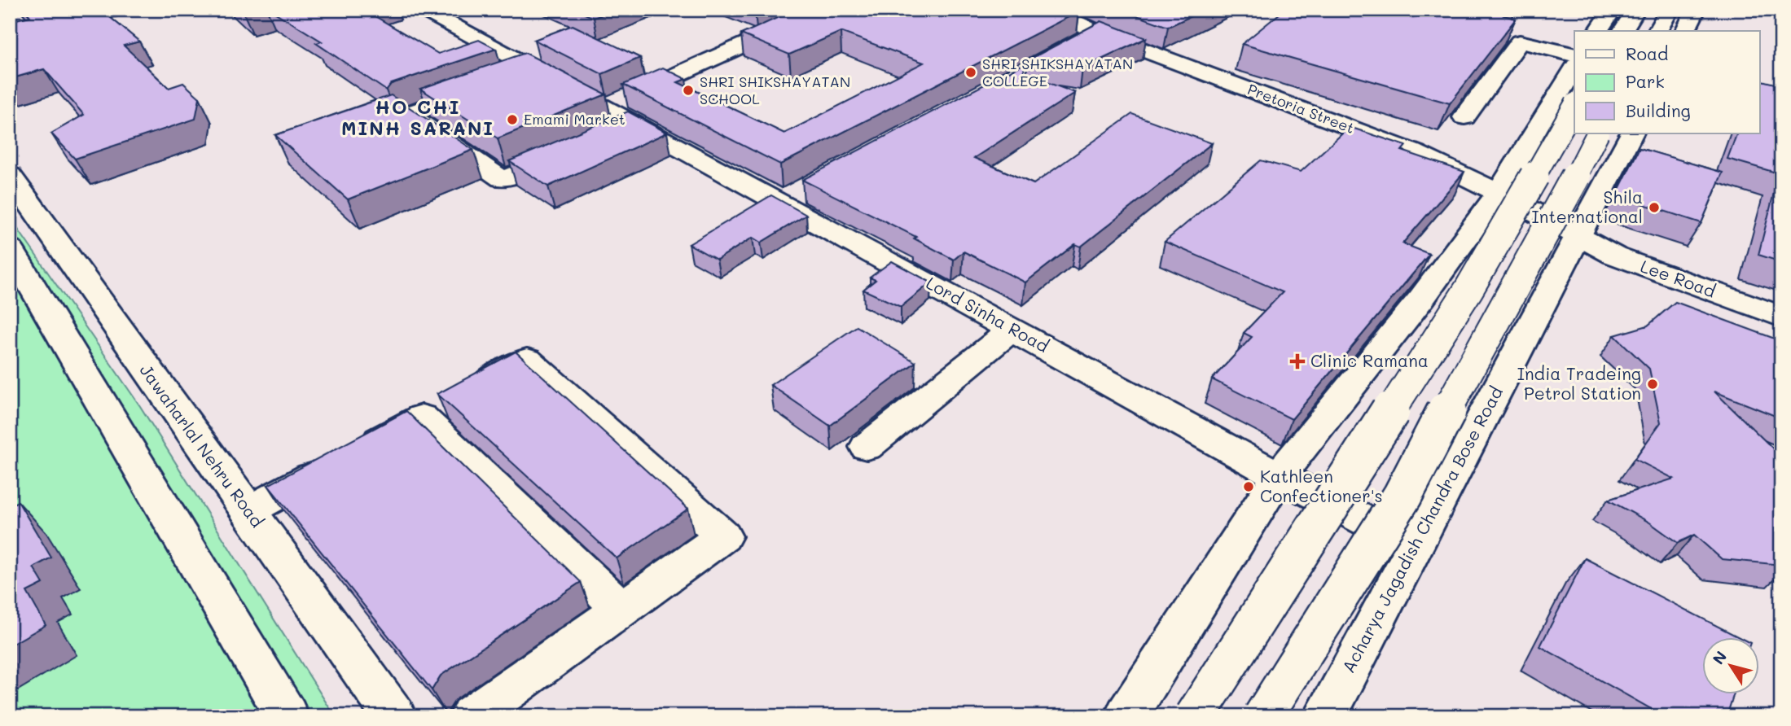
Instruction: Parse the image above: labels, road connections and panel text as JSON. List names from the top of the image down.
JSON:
{
  "streets": {
    "main road": [
      "Pretoria Street",
      "Lee Road",
      "Lord Sinha Road",
      "Jawaharlal Nehru Road",
      "Acharya Jagadish Chandra Bose Road"
    ]
  },
  "crossings": [
    ["Pretoria Street", "Lee Road"],
    ["Pretoria Street", "Acharya Jagadish Chandra Bose Road"],
    ["Lee Road", "Acharya Jagadish Chandra Bose Road"],
    ["Lord Sinha Road", "Acharya Jagadish Chandra Bose Road"]
  ],
  "districts": ["HO CHI MINH SARANI"],
  "places": {
    "other": [
      "SHRI SHIKSHAYATAN COLLEGE",
      "SHRI SHIKSHAYATAN SCHOOL",
      "Emami Market",
      "Shila International",
      "India Tradeing Petrol Station",
      "Kathleen Confectioner's"
    ],
    "health": ["Clinic Ramana"]
  },
  "legend": ["Road", "Park", "Building"],
  "north": "top left"
}
